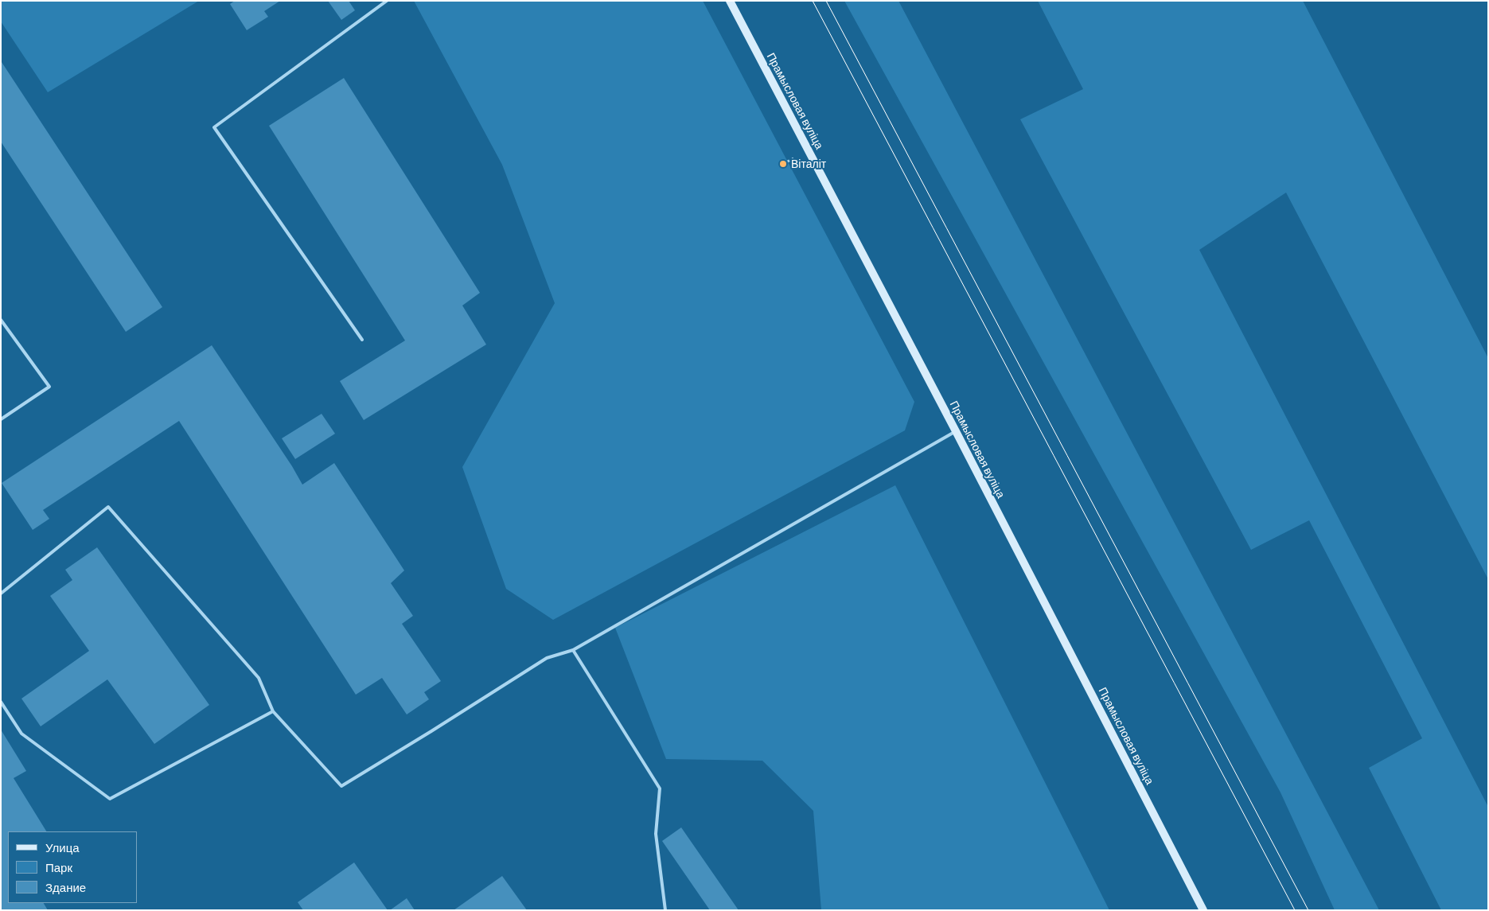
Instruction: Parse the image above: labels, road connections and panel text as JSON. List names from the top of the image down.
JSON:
{
  "streets": {
    "main road": ["Прамысловая вуліца"]
  },
  "places": ["Віталіт"],
  "legend": ["Улица", "Парк", "Здание"]
}
